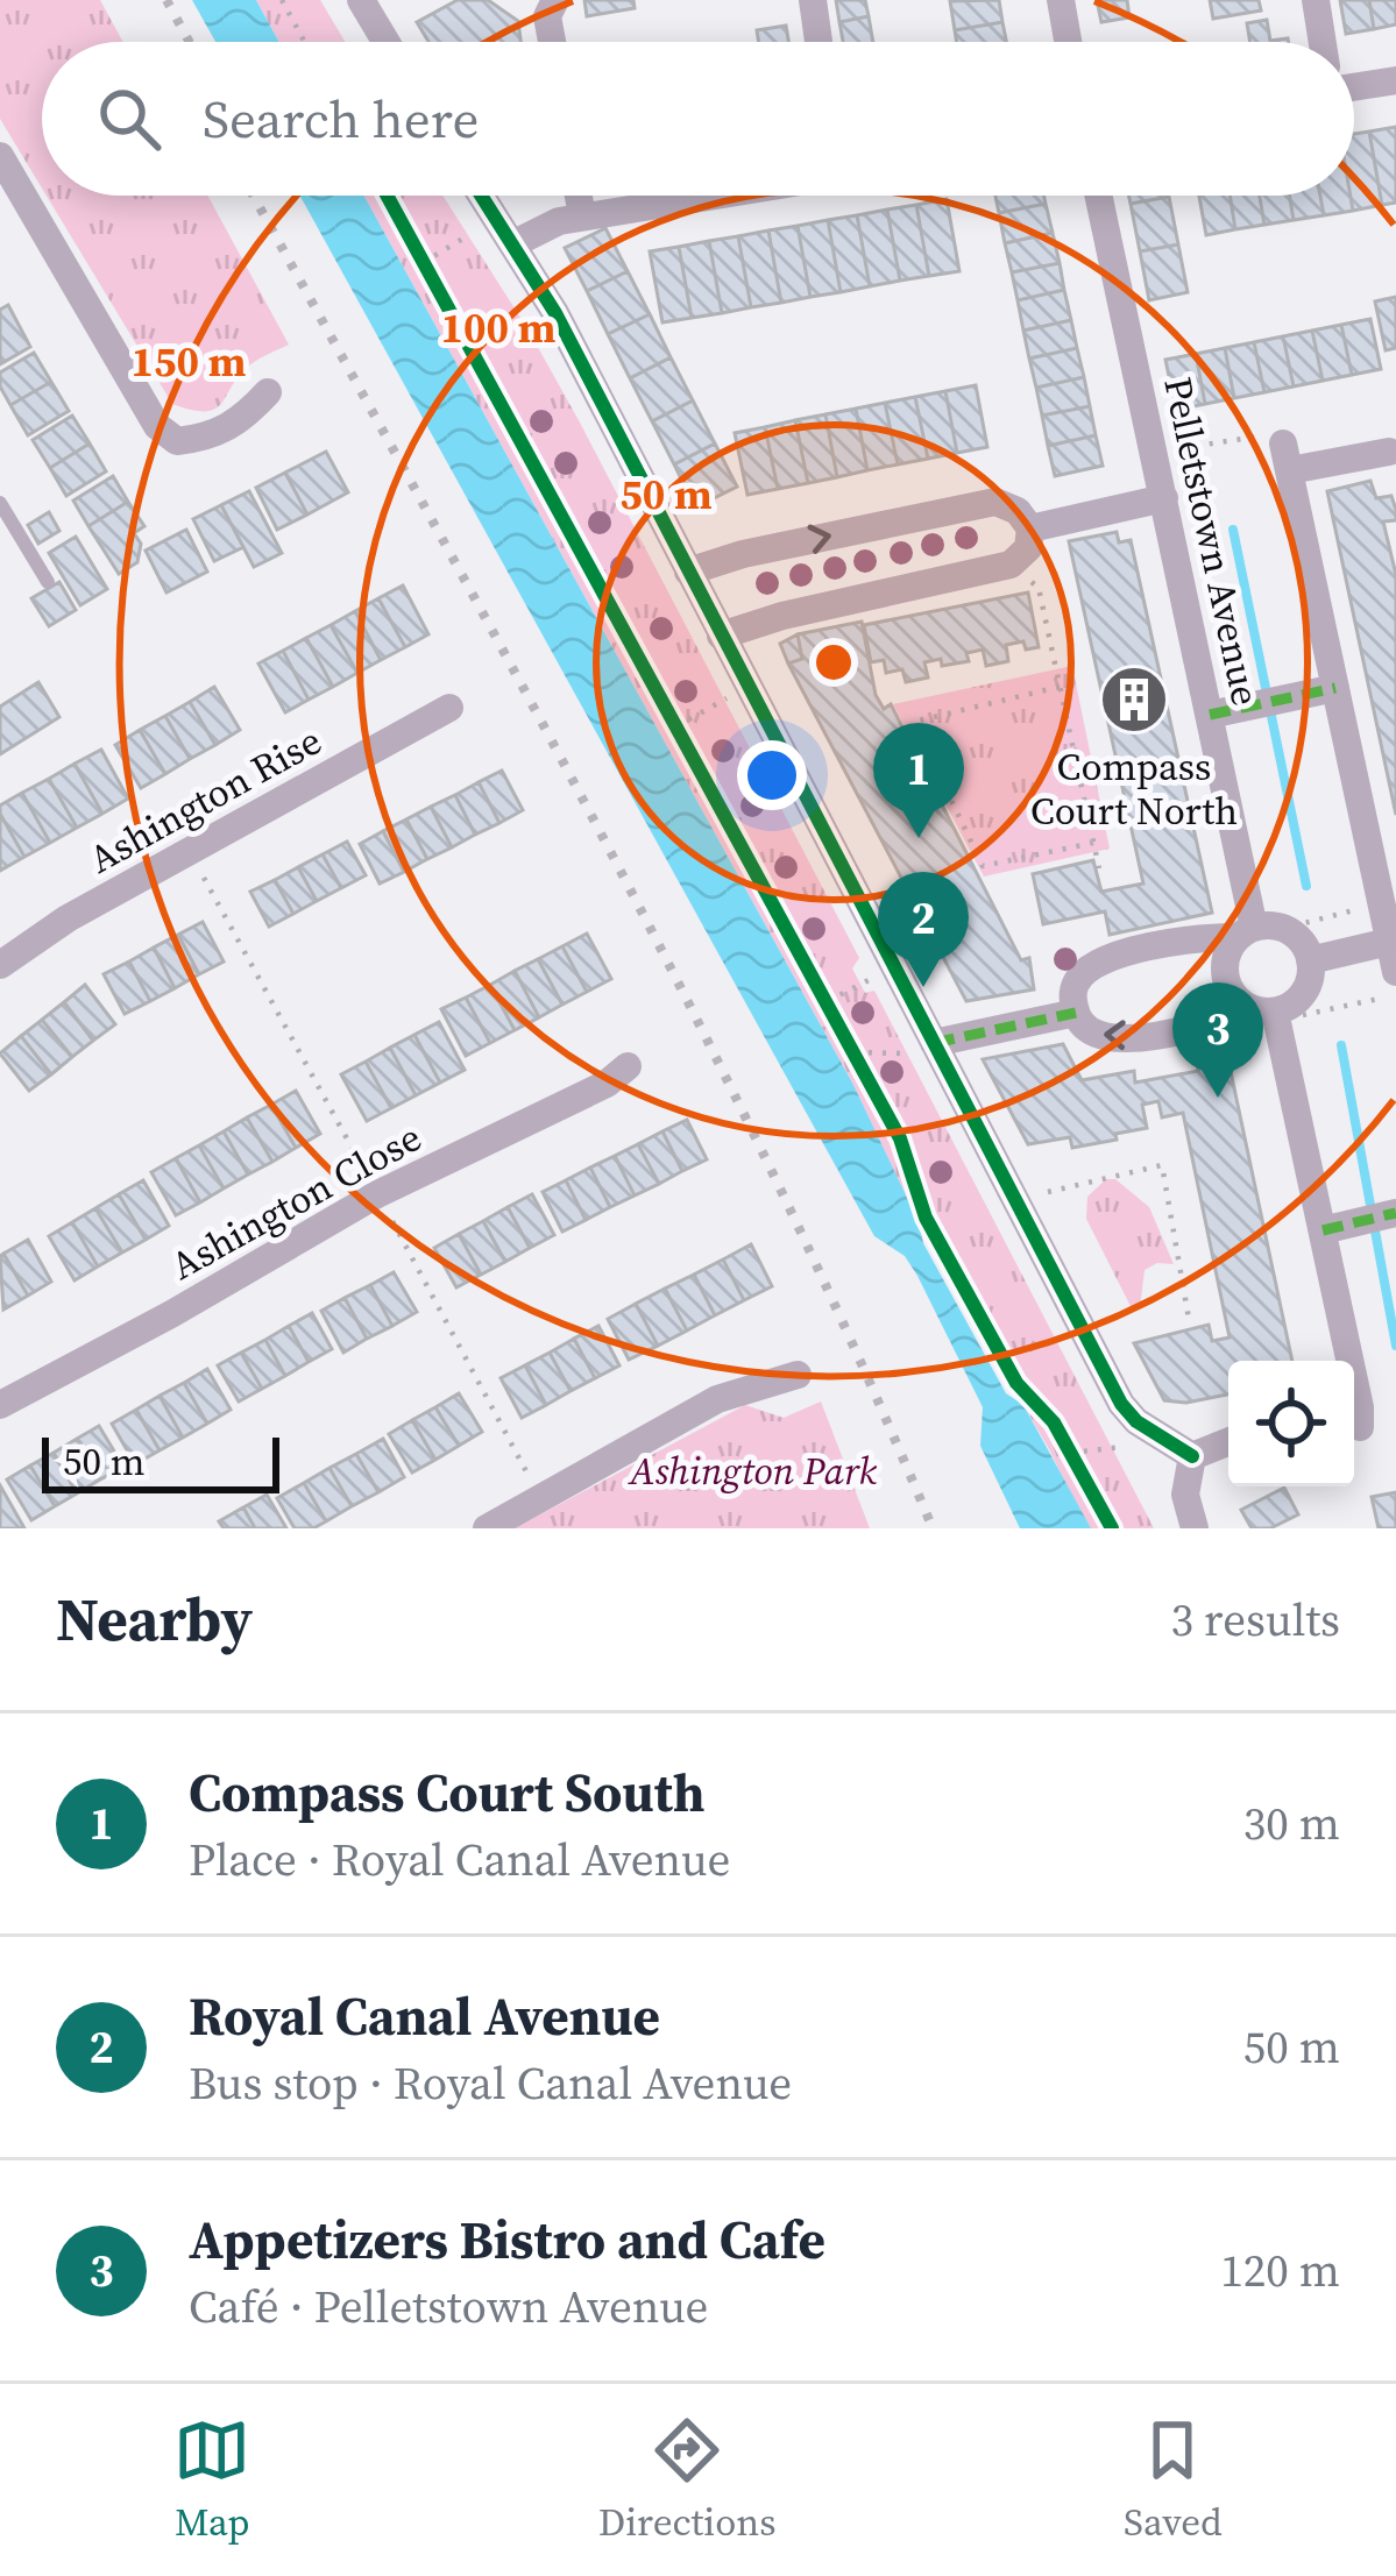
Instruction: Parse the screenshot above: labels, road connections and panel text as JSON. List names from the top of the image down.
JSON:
{
  "streets": {
    "street": ["Pelletstown Avenue", "Ashington Rise", "Ashington Close"]
  },
  "parks": ["Ashington Park"],
  "places": {
    "building": ["Compass Court North"]
  },
  "scale_bar": "50 m",
  "page": {
    "search": "Search here",
    "pins": ["1", "2", "3"],
    "scale": "50 m",
    "heading": ["Nearby", "3 results"],
    "list": [
      {
        "mark": "1",
        "name": "Compass Court South",
        "note": "Place · Royal Canal Avenue",
        "value": "30 m"
      },
      {
        "mark": "2",
        "name": "Royal Canal Avenue",
        "note": "Bus stop · Royal Canal Avenue",
        "value": "50 m"
      },
      {
        "mark": "3",
        "name": "Appetizers Bistro and Cafe",
        "note": "Café · Pelletstown Avenue",
        "value": "120 m"
      }
    ],
    "nav": ["Map", "Directions", "Saved"]
  },
  "rings": ["100 m", "150 m", "50 m"]
}
